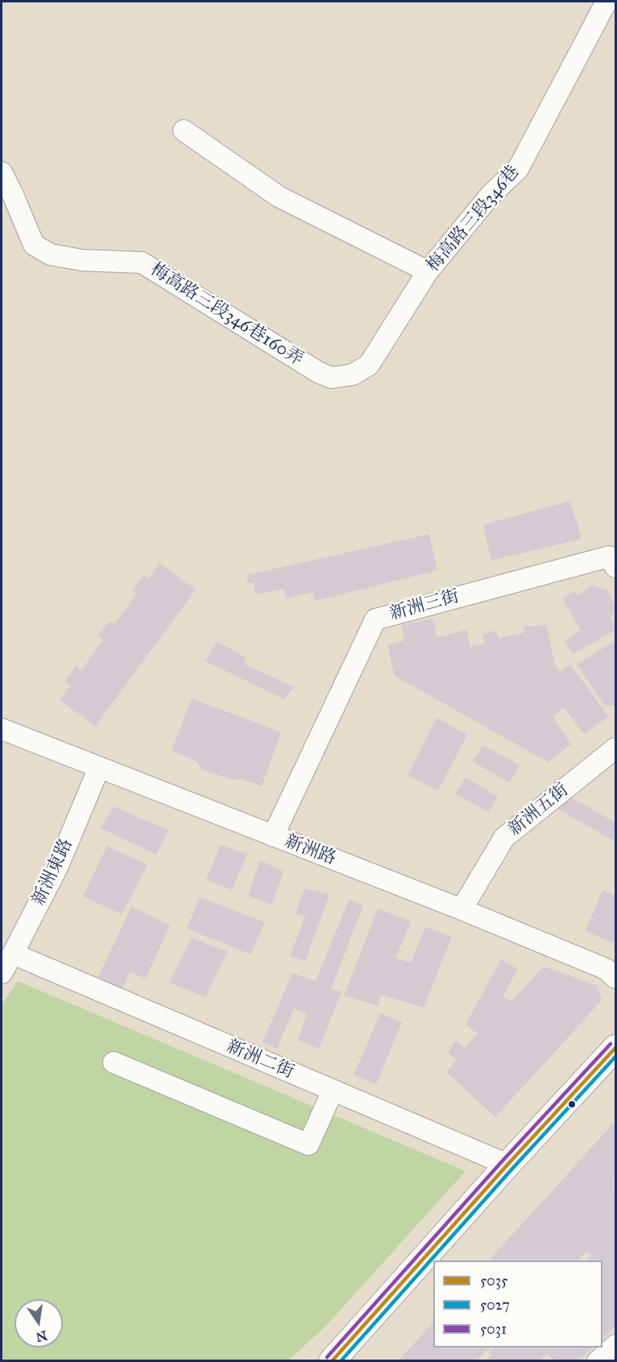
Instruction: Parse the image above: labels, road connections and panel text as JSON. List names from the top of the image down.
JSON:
{
  "streets": {
    "street": [
      "梅高路三段346巷",
      "梅高路三段346巷160弄",
      "新洲三街",
      "新洲五街",
      "新洲路",
      "新洲東路",
      "新洲二街"
    ]
  },
  "crossings": [
    ["梅高路三段346巷", "梅高路三段346巷160弄"],
    ["新洲三街", "新洲路"],
    ["新洲五街", "新洲路"],
    ["新洲路", "新洲東路"],
    ["新洲東路", "新洲二街"]
  ],
  "lines": ["transit line 5031", "transit line 5035", "transit line 5027"],
  "legend": ["5035", "5027", "5031"],
  "north": "bottom"
}
